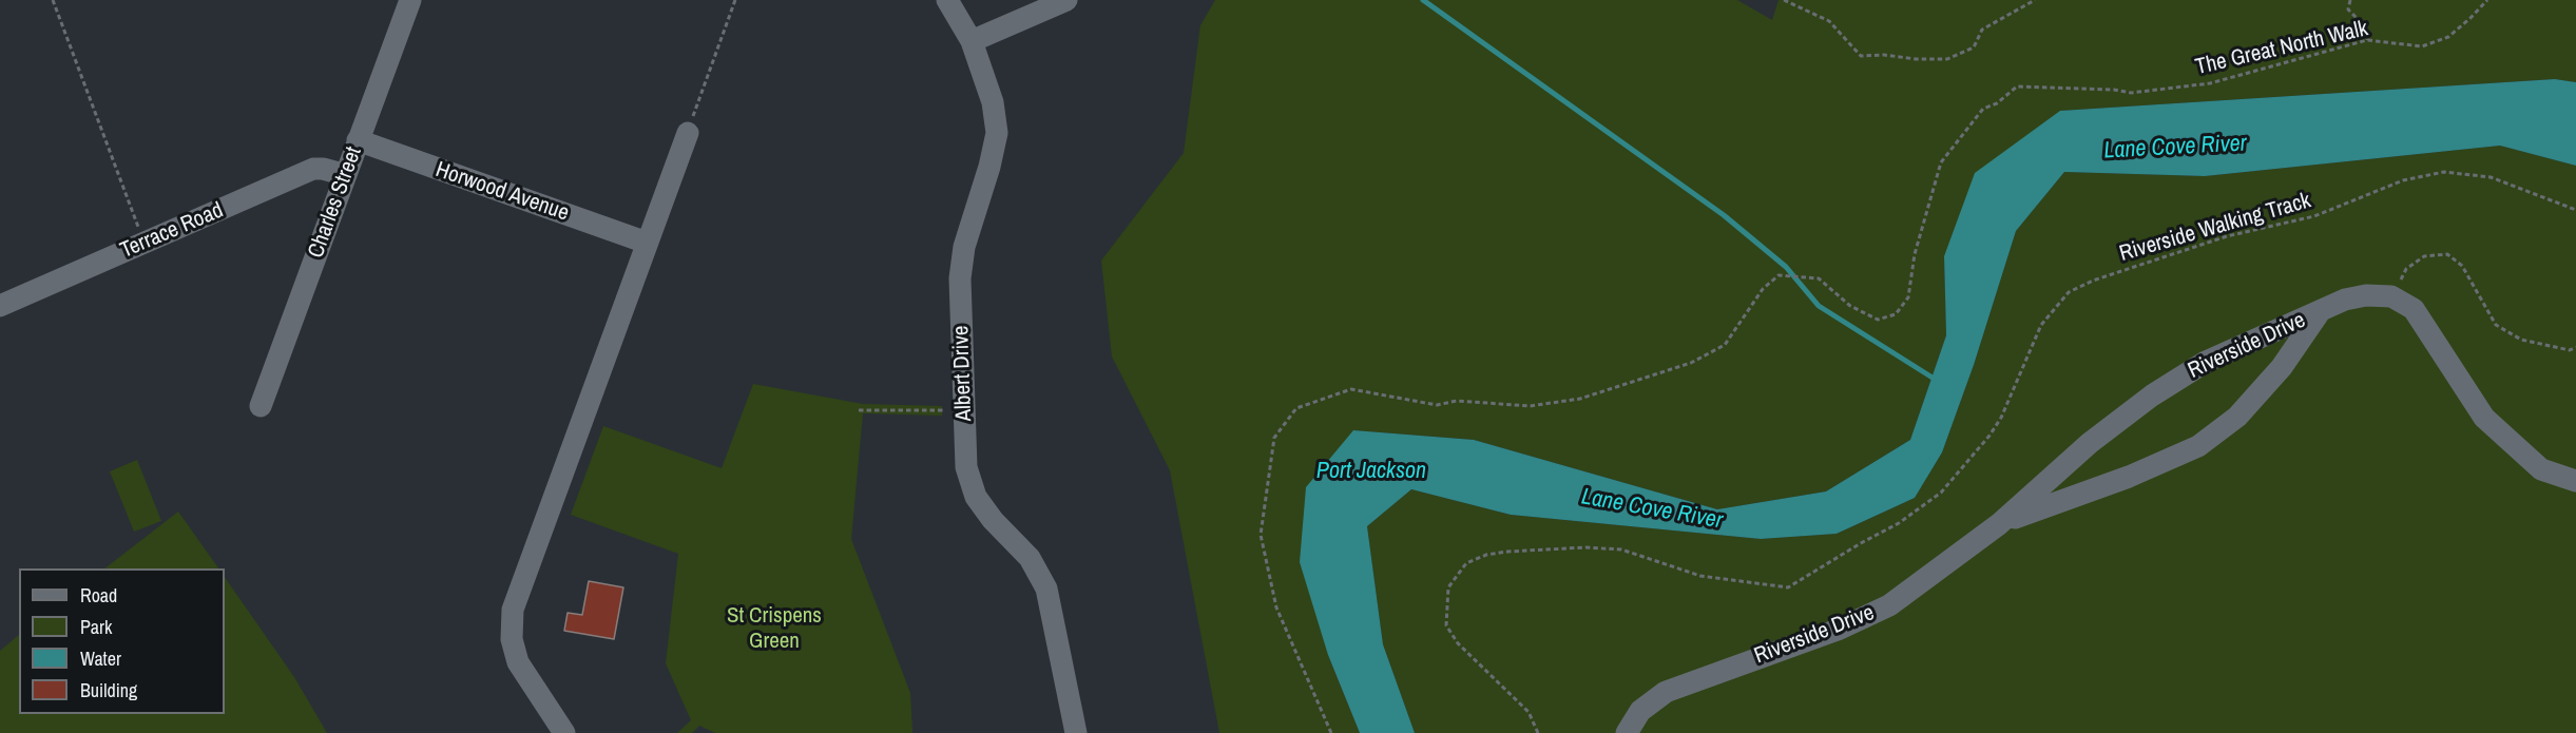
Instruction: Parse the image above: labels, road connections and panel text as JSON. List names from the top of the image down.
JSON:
{
  "streets": {
    "street": [
      "Horwood Avenue",
      "Charles Street",
      "Terrace Road",
      "Riverside Drive",
      "Albert Drive"
    ],
    "path": ["The Great North Walk", "Riverside Walking Track"]
  },
  "crossings": [
    ["Horwood Avenue", "Charles Street"],
    ["Charles Street", "Terrace Road"]
  ],
  "water": ["Lane Cove River", "Port Jackson"],
  "parks": ["St Crispens Green"],
  "legend": [
    "Road",
    "Park",
    "Water",
    "Building"
  ]
}
